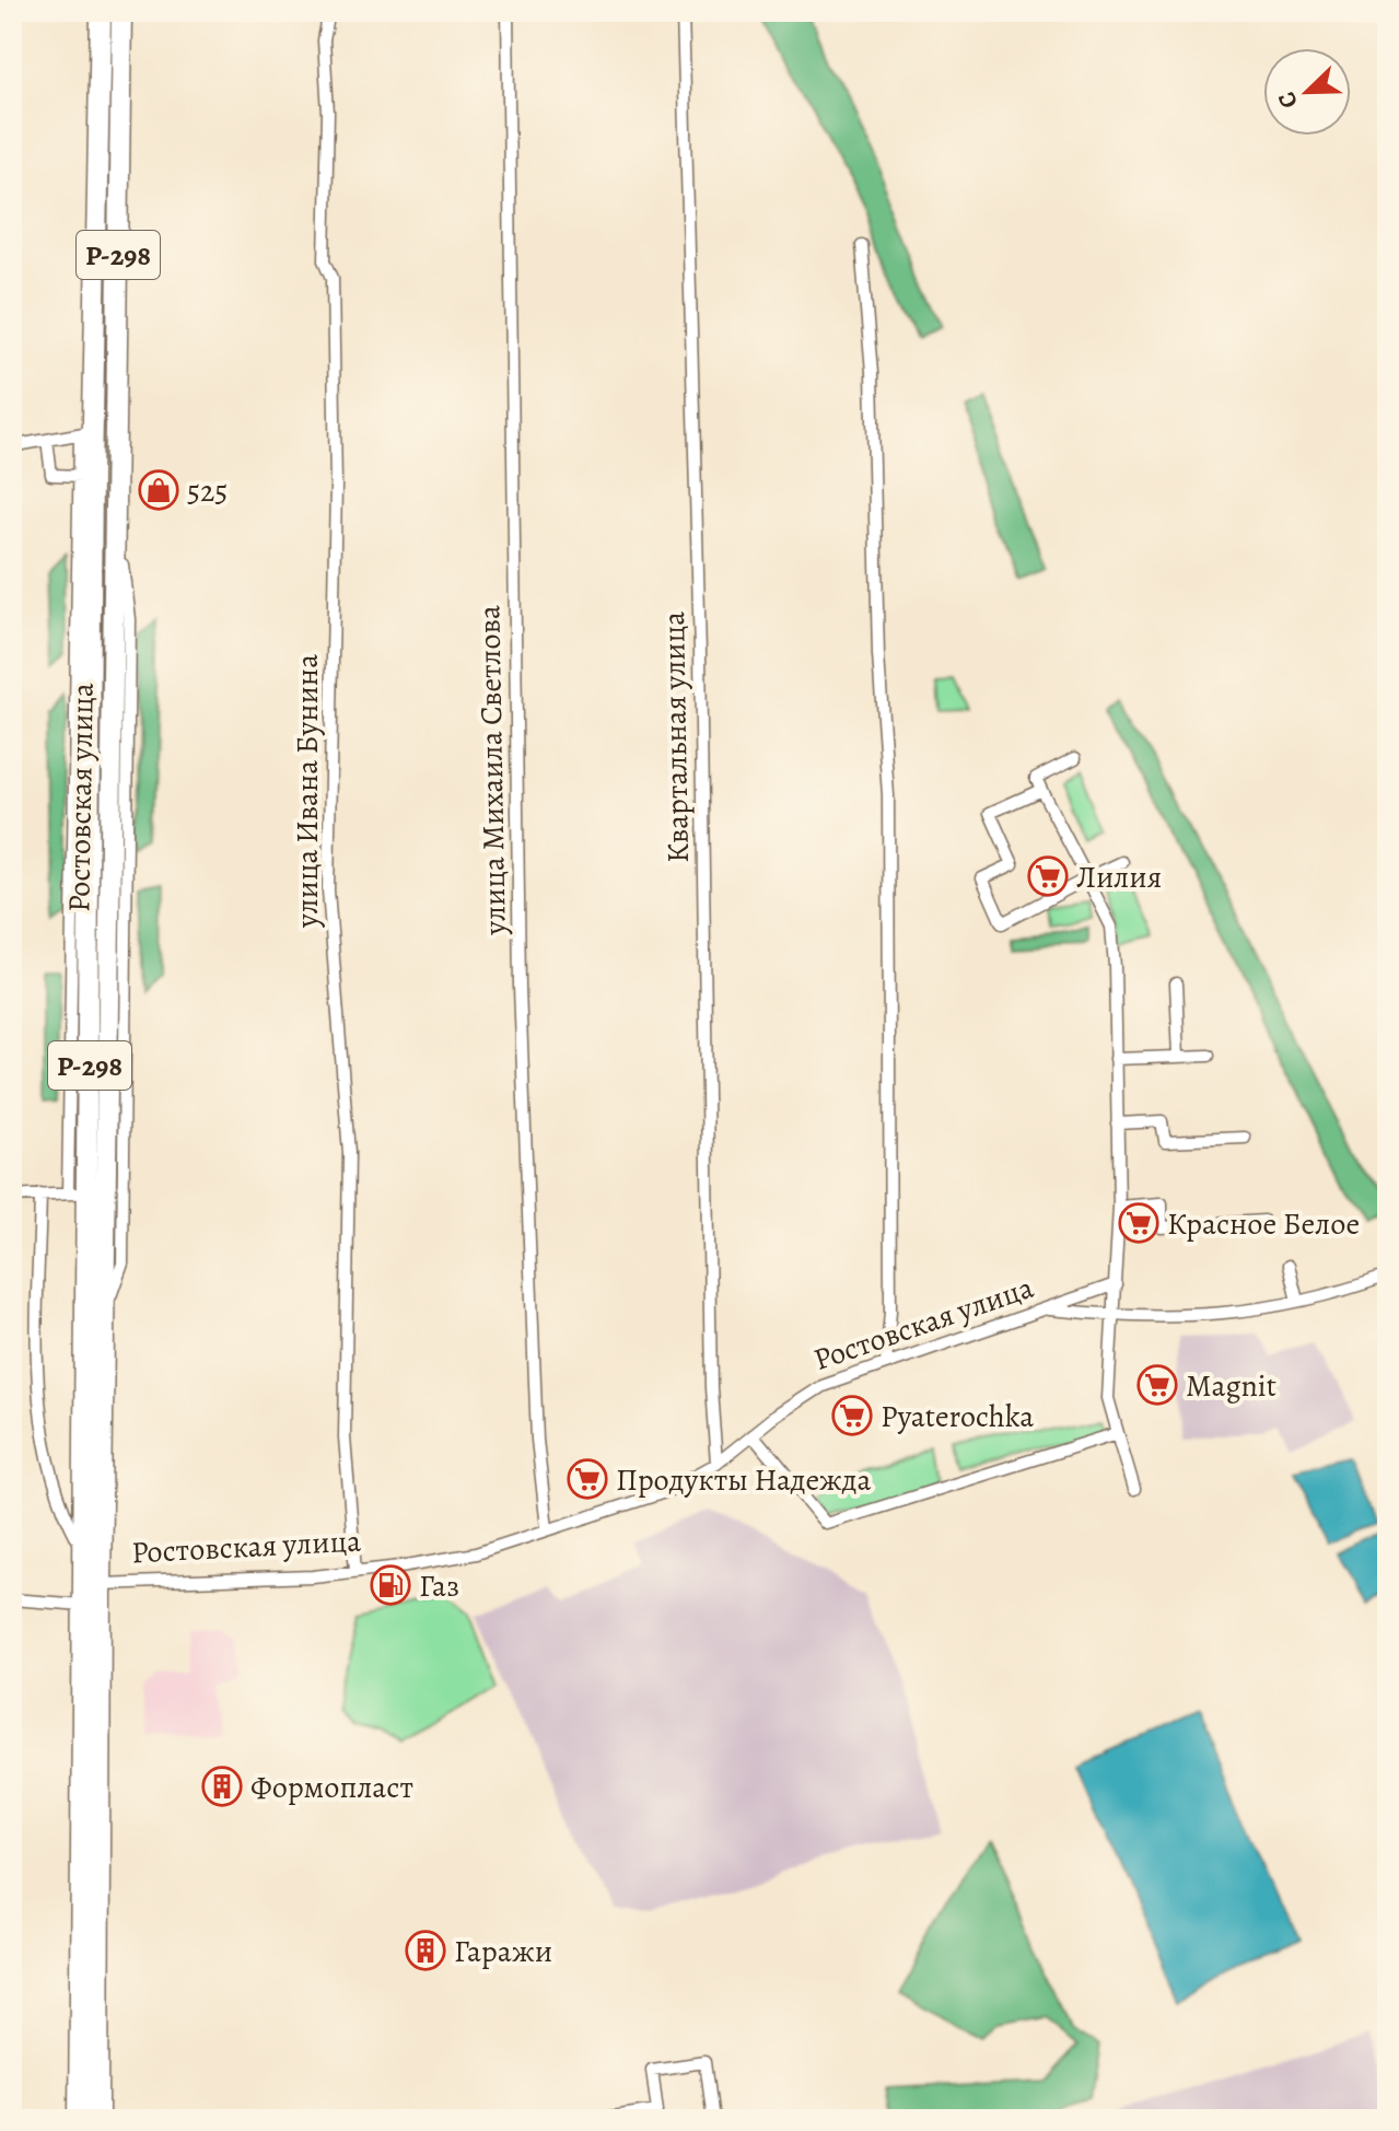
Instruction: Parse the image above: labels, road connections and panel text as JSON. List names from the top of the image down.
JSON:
{
  "streets": {
    "highway": ["Р-298", "Ростовская улица"],
    "street": ["Квартальная улица", "улица Михаила Светлова", "улица Ивана Бунина"]
  },
  "crossings": [
    ["Квартальная улица", "Ростовская улица"],
    ["улица Михаила Светлова", "Ростовская улица"],
    ["улица Ивана Бунина", "Ростовская улица"]
  ],
  "places": {
    "shop": ["525"],
    "supermarket": [
      "Лилия",
      "Красное Белое",
      "Magnit",
      "Pyaterochka",
      "Продукты Надежда"
    ],
    "fuel station": ["Газ"],
    "building": ["Формопласт", "Гаражи"]
  },
  "north": "bottom left"
}
